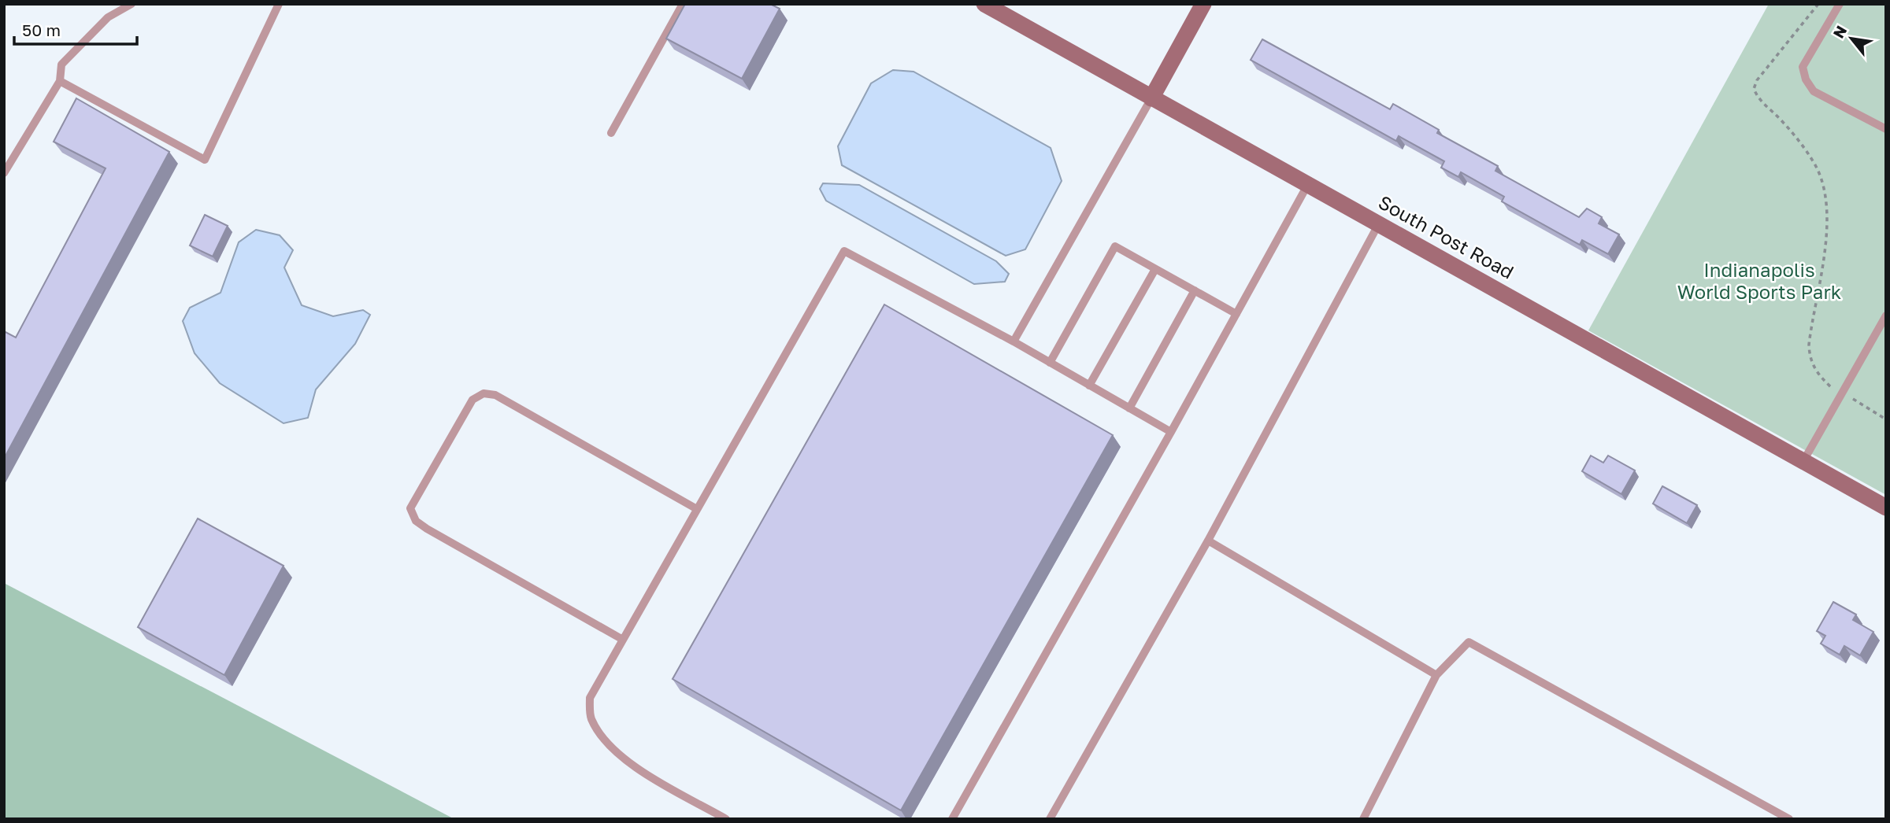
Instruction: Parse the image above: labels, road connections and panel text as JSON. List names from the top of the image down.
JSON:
{
  "streets": {
    "main road": ["South Post Road"]
  },
  "parks": ["Indianapolis World Sports Park"],
  "scale_bar": "50 m",
  "north": "top left"
}
